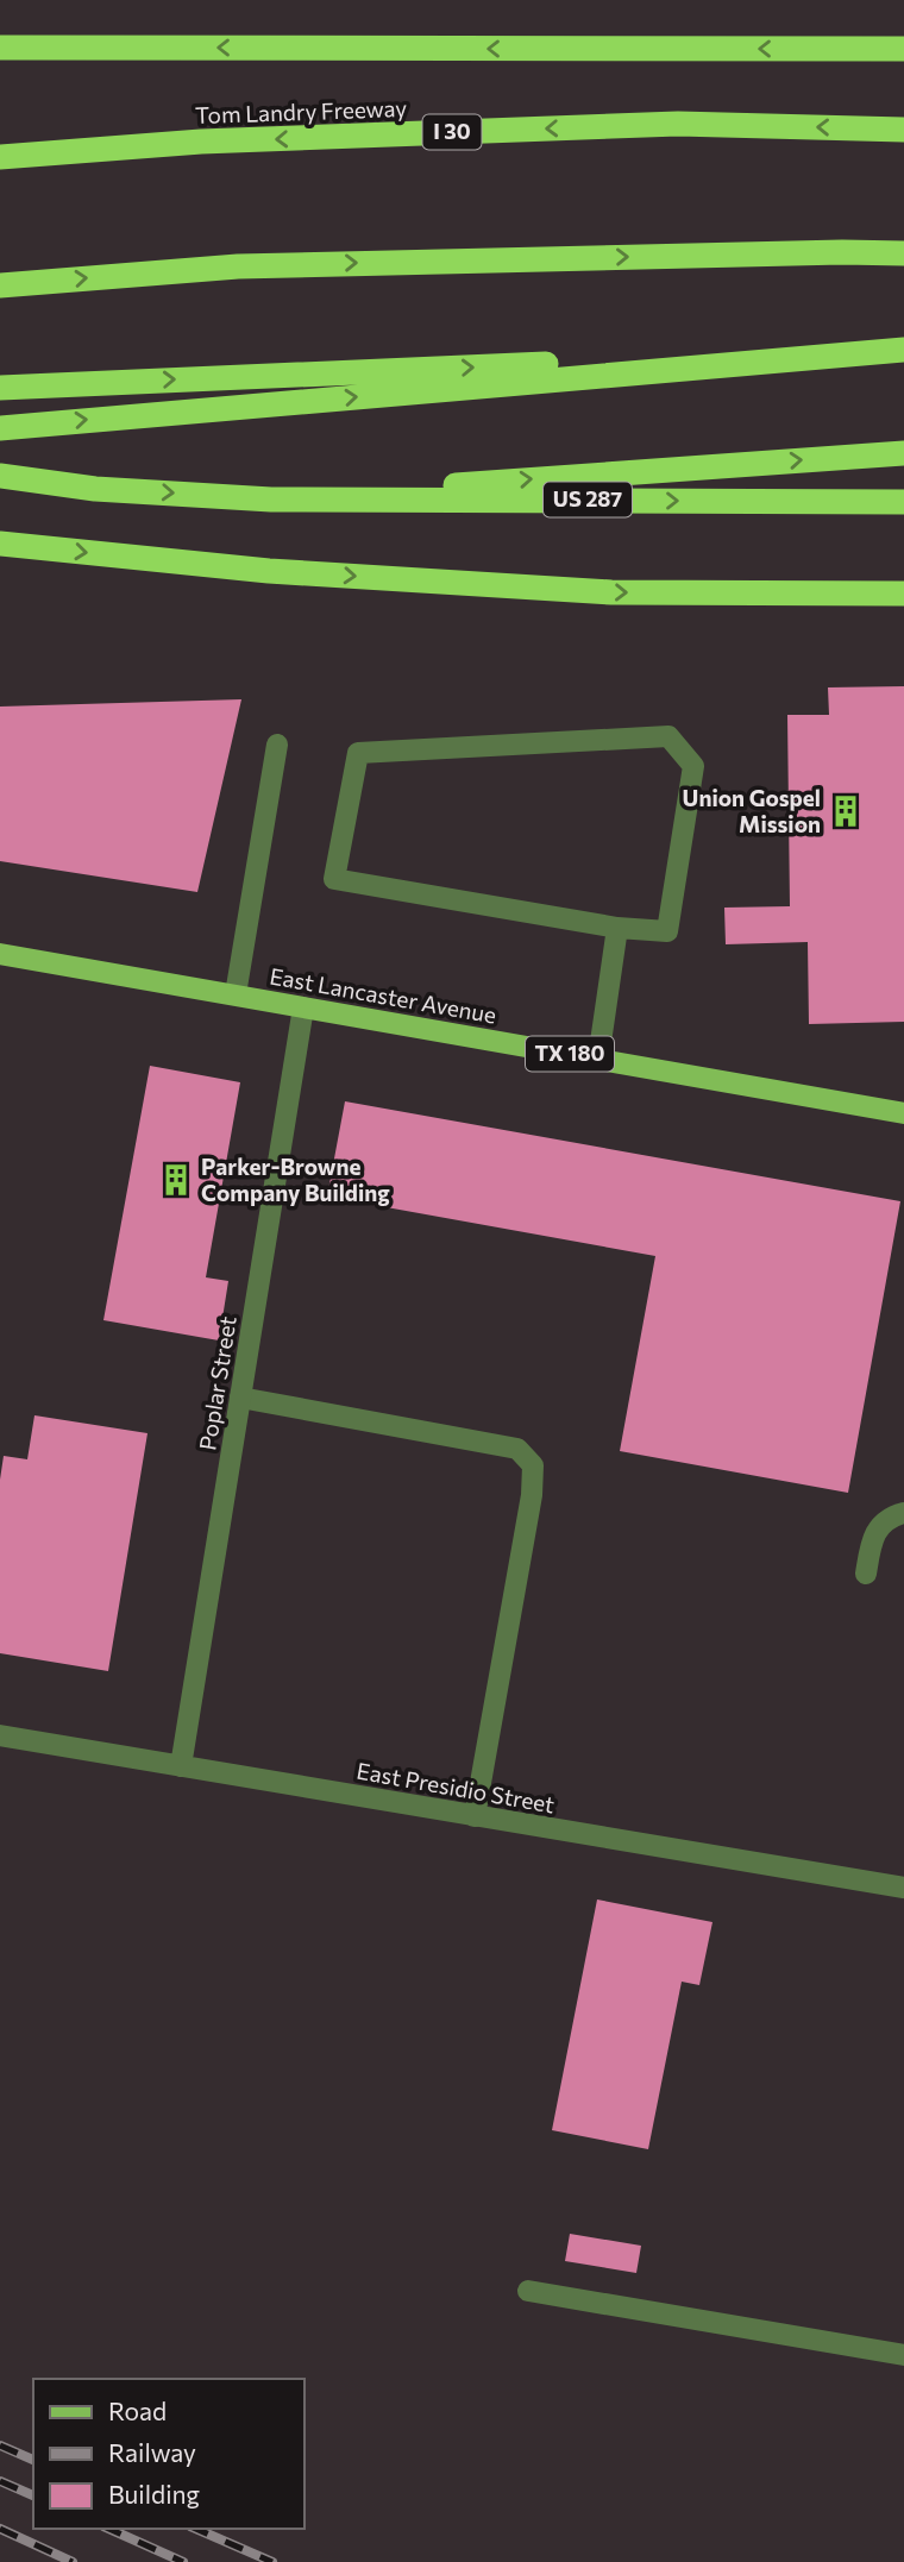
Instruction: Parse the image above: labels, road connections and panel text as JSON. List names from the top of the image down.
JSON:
{
  "streets": {
    "highway": ["Tom Landry Freeway", "I 30", "US 287"],
    "main road": ["East Lancaster Avenue", "TX 180"],
    "street": ["Poplar Street", "East Presidio Street"]
  },
  "crossings": [
    ["East Lancaster Avenue", "Poplar Street"],
    ["Poplar Street", "East Presidio Street"]
  ],
  "places": {
    "building": ["Union Gospel Mission", "Parker-Browne Company Building"]
  },
  "legend": ["Road", "Railway", "Building"]
}
